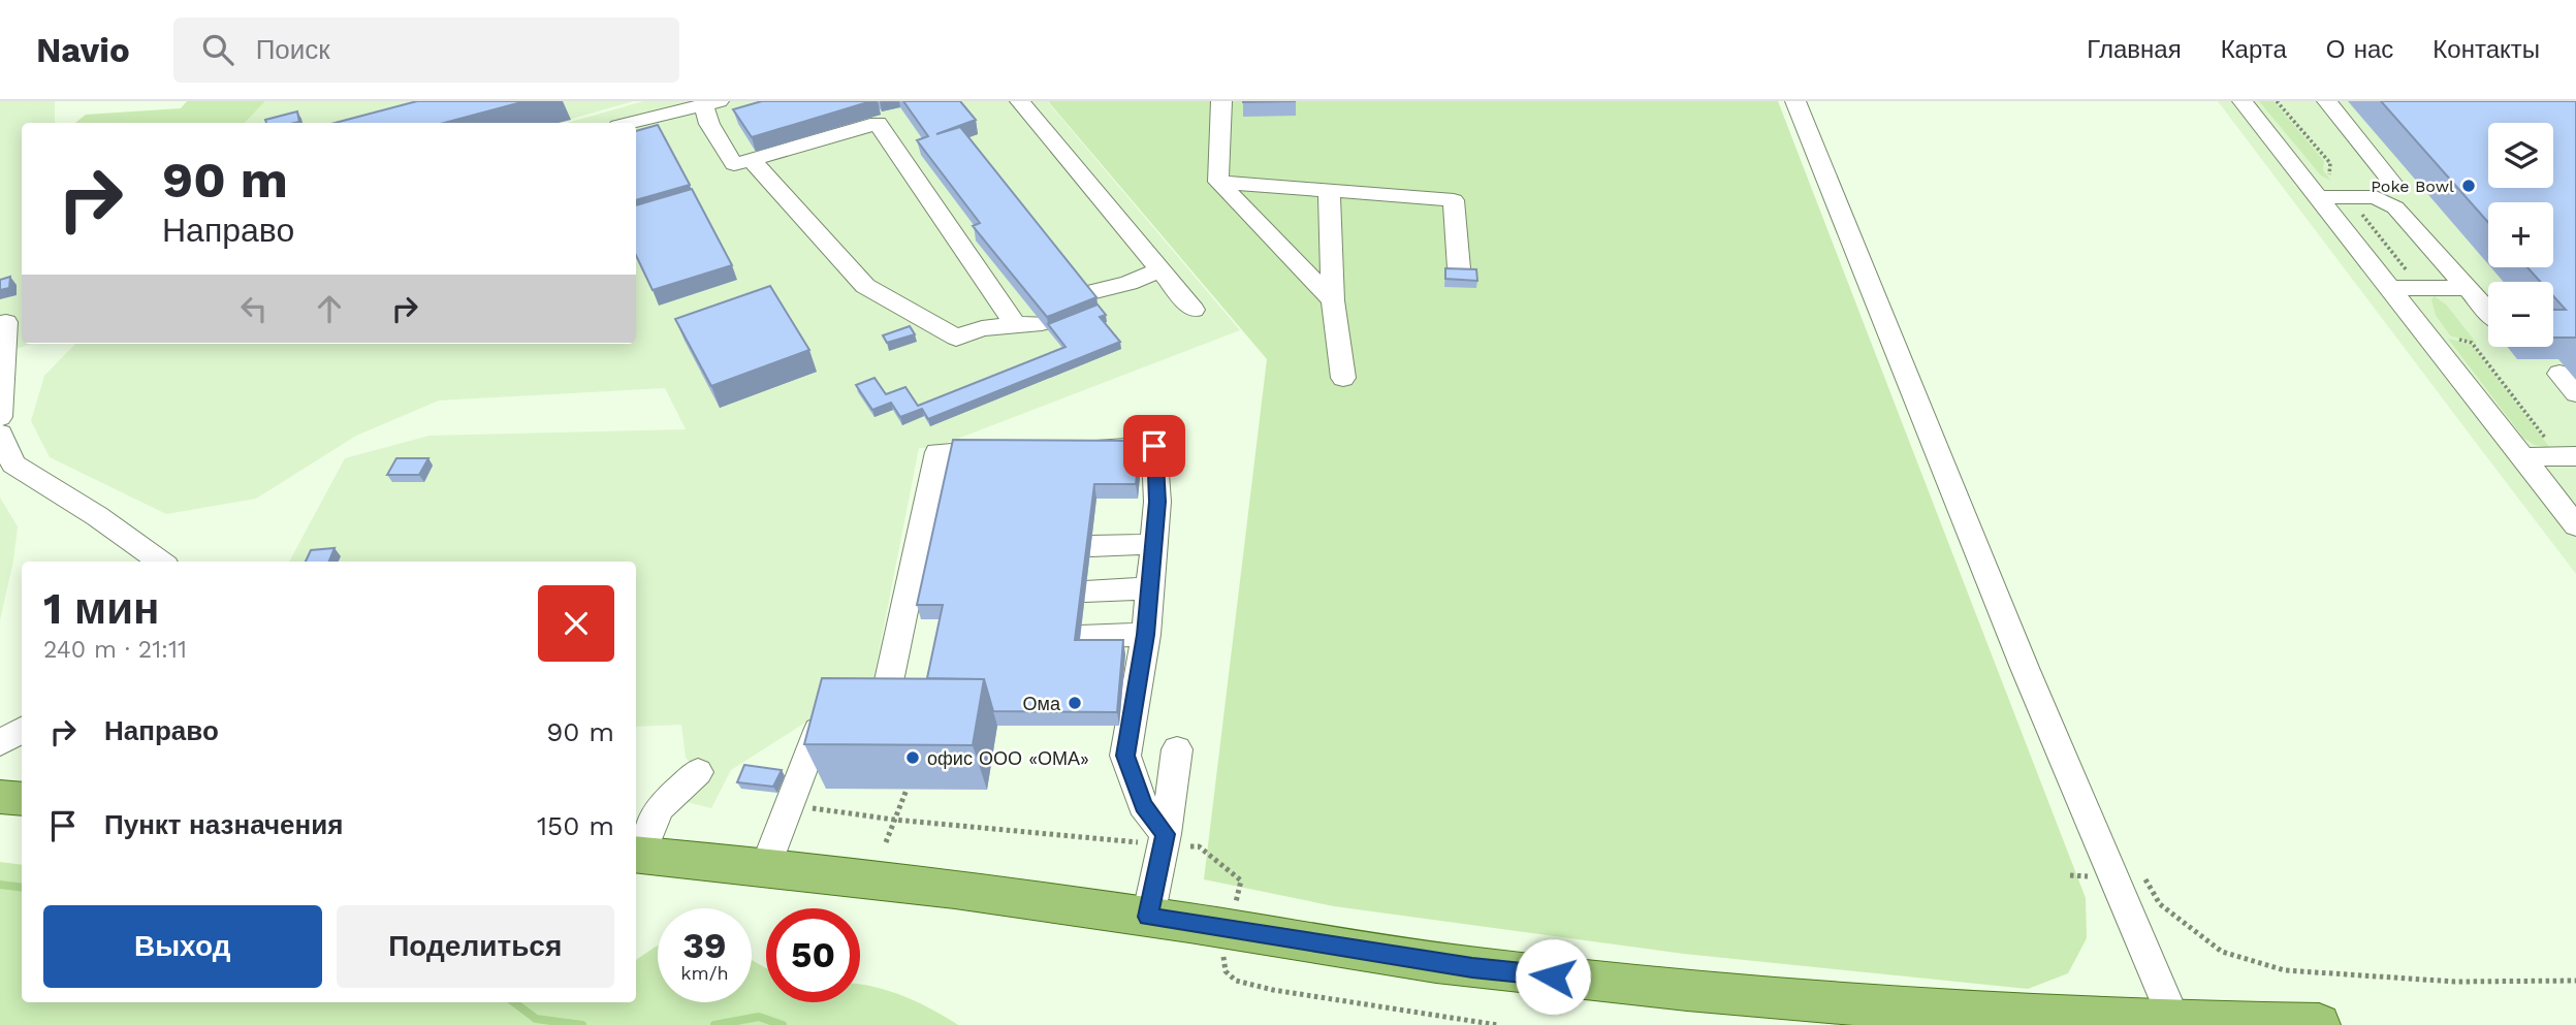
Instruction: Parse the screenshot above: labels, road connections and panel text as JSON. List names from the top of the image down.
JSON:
{
  "places": ["Poke Bowl", "Ома", "офис ООО «ОМА»"],
  "page": {
    "header": "Navio",
    "search": "Поиск",
    "nav": [
      "Главная",
      "Карта",
      "О нас",
      "Контакты"
    ],
    "map_buttons": ["+", "−"],
    "turn": ["90 m", "Направо"],
    "heading": ["1 мин", "240 m · 21:11"],
    "list": [
      {
        "name": "Направо",
        "value": "90 m"
      },
      {
        "name": "Пункт назначения",
        "value": "150 m"
      }
    ],
    "buttons": ["Выход", "Поделиться"],
    "speed": "39 km/h",
    "limit": "50"
  }
}
